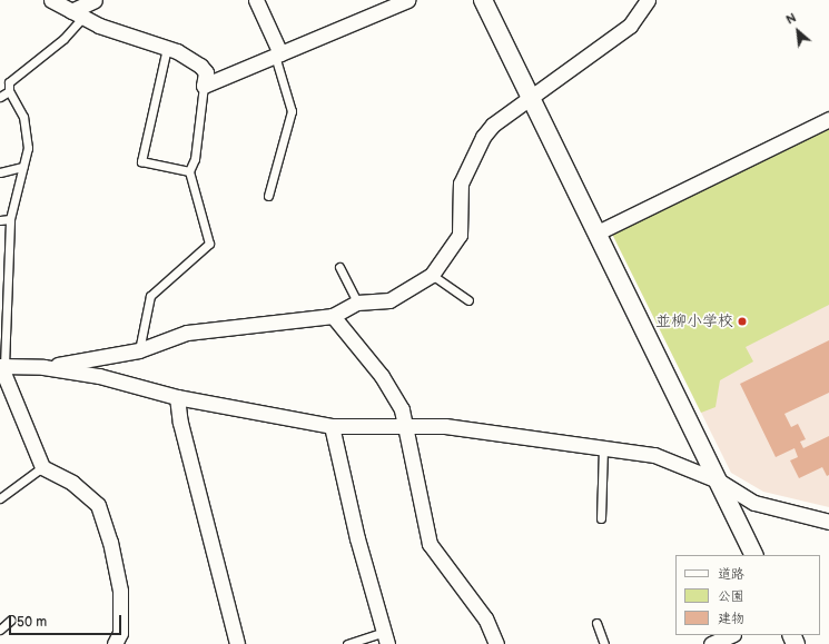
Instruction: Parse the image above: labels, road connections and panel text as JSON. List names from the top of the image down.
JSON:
{
  "places": ["並柳小学校"],
  "legend": ["道路", "公園", "建物"],
  "scale_bar": "50 m",
  "north": "top left"
}
